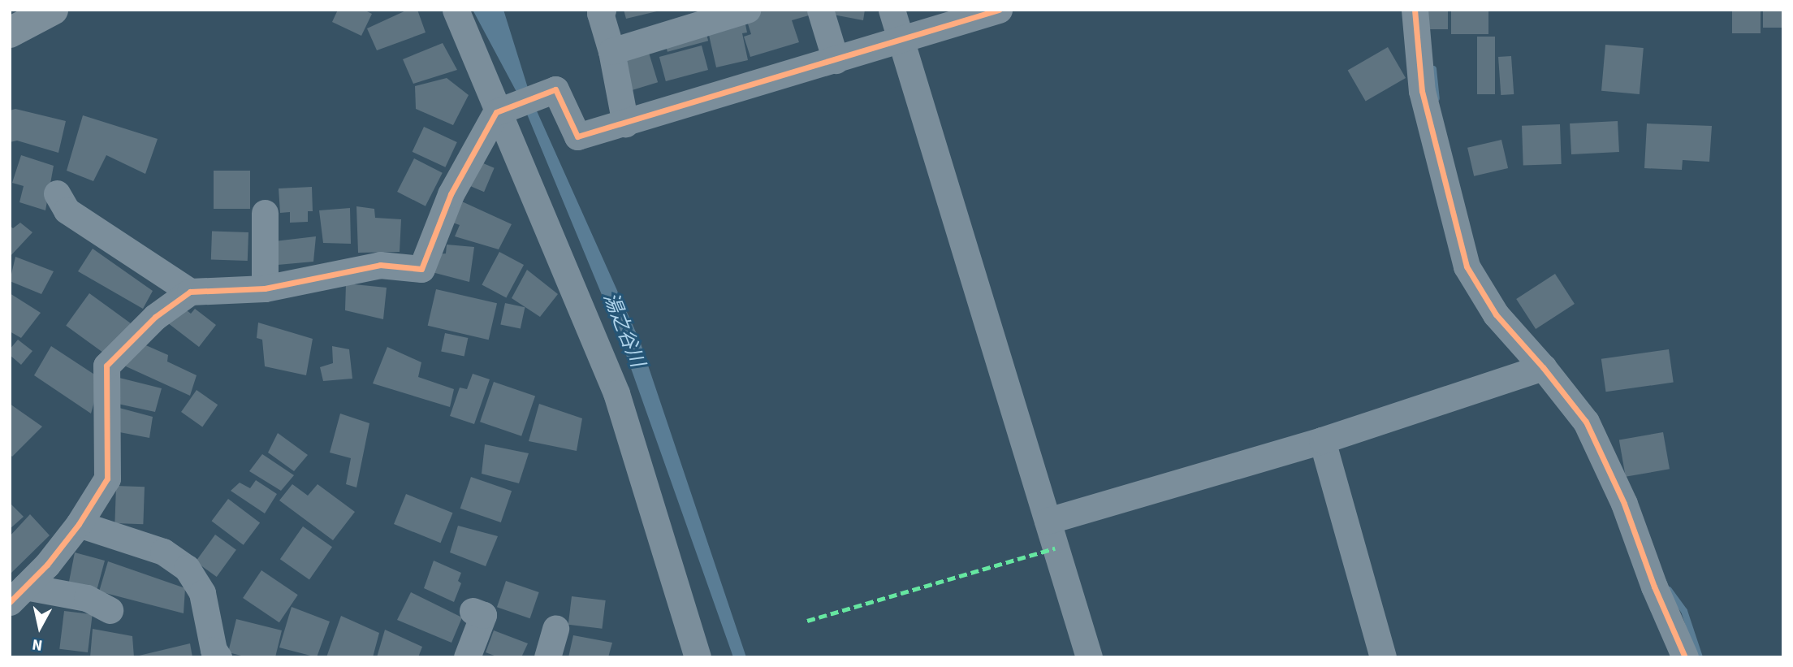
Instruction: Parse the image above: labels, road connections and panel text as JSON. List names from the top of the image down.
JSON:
{
  "water": ["湯之谷川"],
  "north": "bottom"
}
